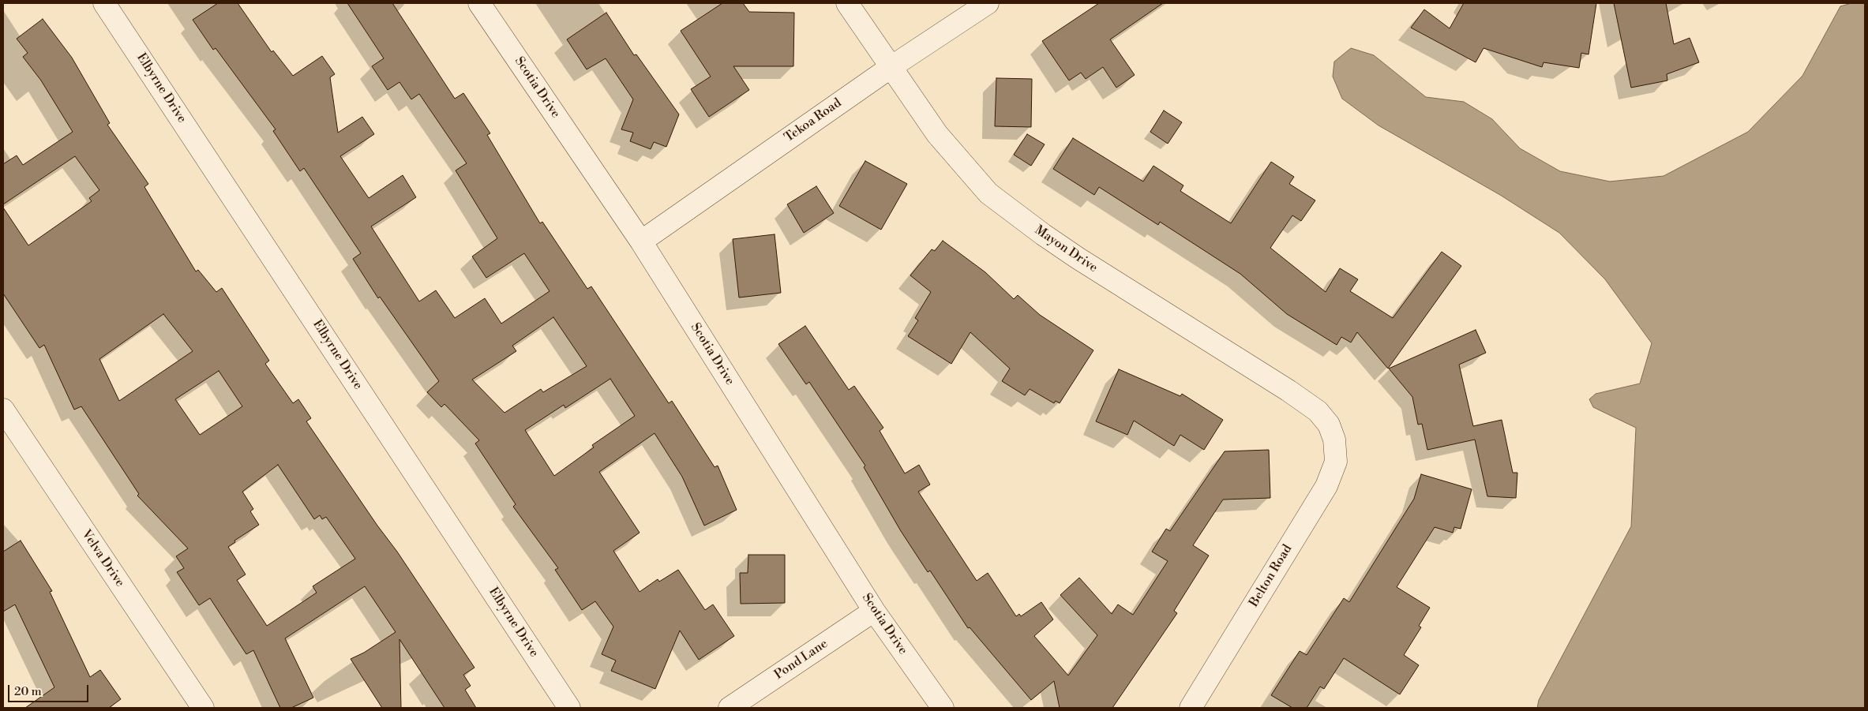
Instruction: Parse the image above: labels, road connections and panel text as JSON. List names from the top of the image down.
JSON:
{
  "streets": {
    "street": [
      "Scotia Drive",
      "Elbyrne Drive",
      "Tekoa Road",
      "Mayon Drive",
      "Velva Drive",
      "Belton Road",
      "Pond Lane"
    ]
  },
  "crossings": [
    ["Scotia Drive", "Tekoa Road"],
    ["Scotia Drive", "Pond Lane"],
    ["Tekoa Road", "Mayon Drive"],
    ["Mayon Drive", "Belton Road"]
  ],
  "scale_bar": "20 m"
}
